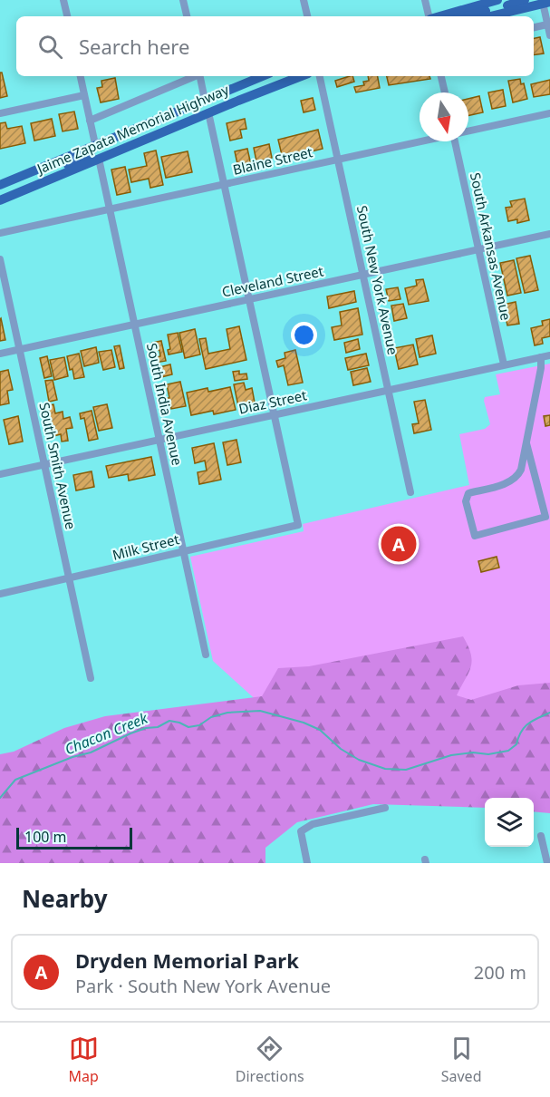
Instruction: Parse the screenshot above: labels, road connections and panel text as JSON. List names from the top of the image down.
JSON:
{
  "streets": {
    "main road": ["Jaime Zapata Memorial Highway"],
    "street": [
      "Blaine Street",
      "South Arkansas Avenue",
      "South New York Avenue",
      "Cleveland Street",
      "Diaz Street",
      "South India Avenue",
      "South Smith Avenue",
      "Milk Street"
    ]
  },
  "crossings": [
    ["Jaime Zapata Memorial Highway", "South India Avenue"],
    ["Blaine Street", "South New York Avenue"],
    ["Blaine Street", "South India Avenue"],
    ["South Arkansas Avenue", "Cleveland Street"],
    ["South Arkansas Avenue", "Diaz Street"],
    ["South New York Avenue", "Cleveland Street"],
    ["South New York Avenue", "Diaz Street"],
    ["Cleveland Street", "South India Avenue"],
    ["Cleveland Street", "South Smith Avenue"],
    ["Diaz Street", "South India Avenue"],
    ["Diaz Street", "South Smith Avenue"],
    ["Diaz Street", "Milk Street"],
    ["South India Avenue", "Milk Street"],
    ["South Smith Avenue", "Milk Street"]
  ],
  "water": ["Chacon Creek"],
  "scale_bar": "100 m",
  "north": "bottom",
  "page": {
    "search": "Search here",
    "pins": "A",
    "scale": "100 m",
    "heading": "Nearby",
    "list": [
      {
        "mark": "A",
        "name": "Dryden Memorial Park",
        "note": "Park · South New York Avenue",
        "value": "200 m"
      }
    ],
    "nav": ["Map", "Directions", "Saved"]
  }
}
